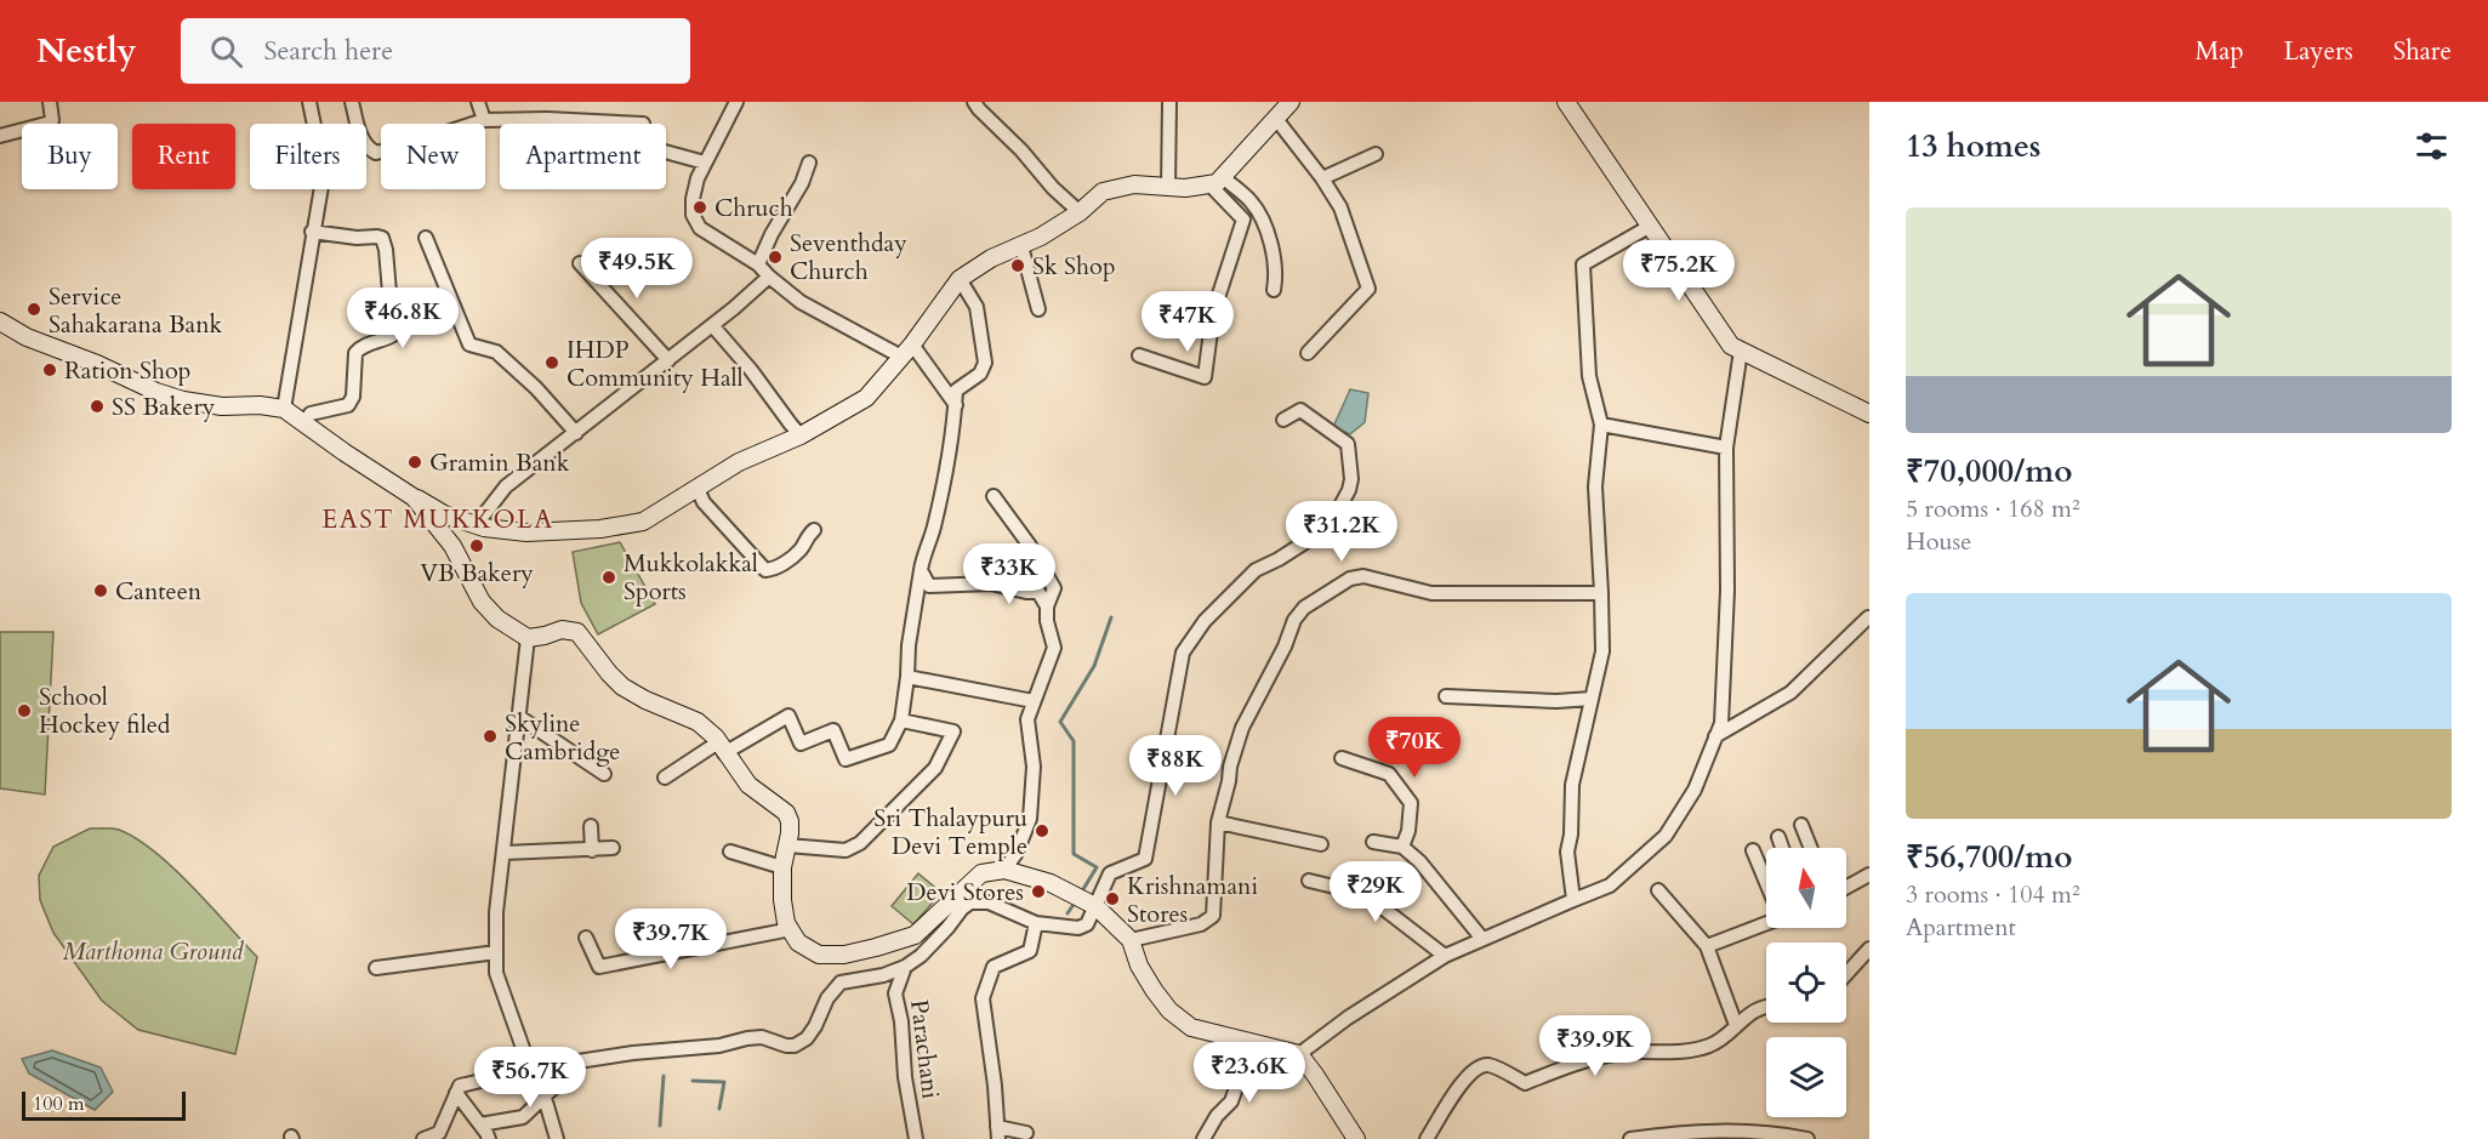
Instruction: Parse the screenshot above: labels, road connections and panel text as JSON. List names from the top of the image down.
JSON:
{
  "streets": {
    "street": ["Parachani"]
  },
  "districts": ["EAST MUKKOLA"],
  "parks": ["Marthoma Ground"],
  "places": [
    "Chruch",
    "Seventhday Church",
    "Sk Shop",
    "Service Sahakarana Bank",
    "IHDP Community Hall",
    "Ration Shop",
    "SS Bakery",
    "Gramin Bank",
    "VB Bakery",
    "Mukkolakkal Sports",
    "Canteen",
    "School Hockey filed",
    "Skyline Cambridge",
    "Sri Thalaypuru Devi Temple",
    "Devi Stores",
    "Krishnamani Stores"
  ],
  "scale_bar": "100 m",
  "north": "top",
  "page": {
    "header": "Nestly",
    "search": "Search here",
    "nav": ["Map", "Layers", "Share"],
    "heading": "13 homes",
    "chip": [
      "Buy",
      "Rent",
      "Filters",
      "New",
      "Apartment"
    ],
    "list": [
      {
        "name": "₹70,000/mo",
        "note": "5 rooms · 168 m² · House"
      },
      {
        "name": "₹56,700/mo",
        "note": "3 rooms · 104 m² · Apartment"
      }
    ],
    "price": [
      "₹49.5K",
      "₹75.2K",
      "₹46.8K",
      "₹47K",
      "₹31.2K",
      "₹33K",
      "₹70K",
      "₹88K",
      "₹29K",
      "₹39.7K",
      "₹39.9K",
      "₹23.6K",
      "₹56.7K"
    ],
    "scale": "100 m"
  }
}
